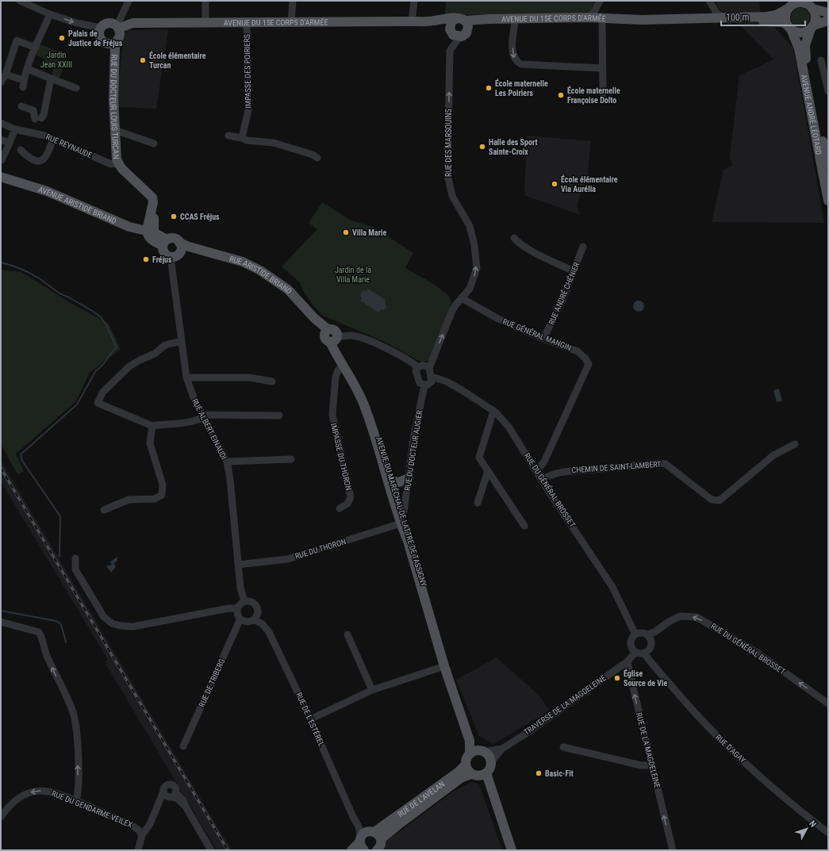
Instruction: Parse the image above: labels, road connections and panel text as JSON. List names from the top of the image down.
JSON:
{
  "streets": {
    "main road": [
      "AVENUE DU 15E CORPS D'ARMÉE",
      "RUE DU DOCTEUR LOUIS TURCAN",
      "AVENUE ANDRÉ LÉOTARD",
      "AVENUE ARISTIDE BRIAND",
      "RUE ARISTIDE BRIAND",
      "AVENUE DU MARÉCHAL DE LATTRE DE TASSIGNY",
      "RUE DE L'AVELAN"
    ],
    "street": [
      "IMPASSE DES POIRIERS",
      "RUE DES MARSOUINS",
      "RUE REYNAUDE",
      "RUE ANDRÉ CHÉNIER",
      "RUE GÉNÉRAL MANGIN",
      "RUE ALBERT EINAUDI",
      "RUE DU DOCTEUR AUGIER",
      "IMPASSE DU THORON",
      "CHEMIN DE SAINT-LAMBERT",
      "RUE DU GÉNÉRAL BROSSET",
      "RUE DU THORON",
      "RUE DE TRIBERG",
      "TRAVERSE DE LA MAGDELEINE",
      "RUE DE L'ESTÉREL",
      "RUE D'AGAY",
      "RUE DE LA MAGDELEINE",
      "RUE DU GENDARME VEILEX"
    ]
  },
  "crossings": [
    ["AVENUE DU 15E CORPS D'ARMÉE", "IMPASSE DES POIRIERS"],
    ["AVENUE DU 15E CORPS D'ARMÉE", "RUE DU DOCTEUR LOUIS TURCAN"],
    ["AVENUE DU 15E CORPS D'ARMÉE", "AVENUE ANDRÉ LÉOTARD"],
    ["RUE DU DOCTEUR LOUIS TURCAN", "RUE REYNAUDE"],
    ["RUE DU DOCTEUR LOUIS TURCAN", "AVENUE ARISTIDE BRIAND"],
    ["RUE DES MARSOUINS", "RUE GÉNÉRAL MANGIN"],
    ["RUE ARISTIDE BRIAND", "RUE ALBERT EINAUDI"],
    ["RUE ARISTIDE BRIAND", "AVENUE DU MARÉCHAL DE LATTRE DE TASSIGNY"],
    ["RUE ANDRÉ CHÉNIER", "RUE GÉNÉRAL MANGIN"],
    ["RUE GÉNÉRAL MANGIN", "RUE DU GÉNÉRAL BROSSET"],
    ["RUE ALBERT EINAUDI", "RUE DU THORON"],
    ["RUE ALBERT EINAUDI", "RUE DE TRIBERG"],
    ["RUE ALBERT EINAUDI", "RUE DE L'ESTÉREL"],
    ["RUE DU DOCTEUR AUGIER", "RUE DU GÉNÉRAL BROSSET"],
    ["RUE DU DOCTEUR AUGIER", "AVENUE DU MARÉCHAL DE LATTRE DE TASSIGNY"],
    ["RUE DU DOCTEUR AUGIER", "RUE DU THORON"],
    ["IMPASSE DU THORON", "AVENUE DU MARÉCHAL DE LATTRE DE TASSIGNY"],
    ["CHEMIN DE SAINT-LAMBERT", "RUE DU GÉNÉRAL BROSSET"],
    ["RUE DU GÉNÉRAL BROSSET", "RUE D'AGAY"],
    ["AVENUE DU MARÉCHAL DE LATTRE DE TASSIGNY", "RUE DU THORON"],
    ["AVENUE DU MARÉCHAL DE LATTRE DE TASSIGNY", "TRAVERSE DE LA MAGDELEINE"],
    ["AVENUE DU MARÉCHAL DE LATTRE DE TASSIGNY", "RUE DE L'AVELAN"],
    ["RUE DE TRIBERG", "RUE DE L'ESTÉREL"],
    ["TRAVERSE DE LA MAGDELEINE", "RUE DE LA MAGDELEINE"],
    ["TRAVERSE DE LA MAGDELEINE", "RUE DE L'AVELAN"],
    ["RUE DE L'ESTÉREL", "RUE DE L'AVELAN"]
  ],
  "one_way": [
    "RUE DES MARSOUINS",
    "RUE DU GÉNÉRAL BROSSET",
    "RUE DE LA MAGDELEINE",
    "RUE DU GENDARME VEILEX"
  ],
  "parks": ["Jardin Jean XXIII", "Jardin de la Villa Marie"],
  "places": [
    "Palais de Justice de Fréjus",
    "École élémentaire Turcan",
    "École maternelle Les Poiriers",
    "École maternelle Françoise Dolto",
    "Halle des Sport Sainte-Croix",
    "École élémentaire Via Aurélia",
    "CCAS Fréjus",
    "Villa Marie",
    "Fréjus",
    "Église Source de Vie",
    "Basic-Fit"
  ],
  "scale_bar": "100 m",
  "north": "top right"
}
